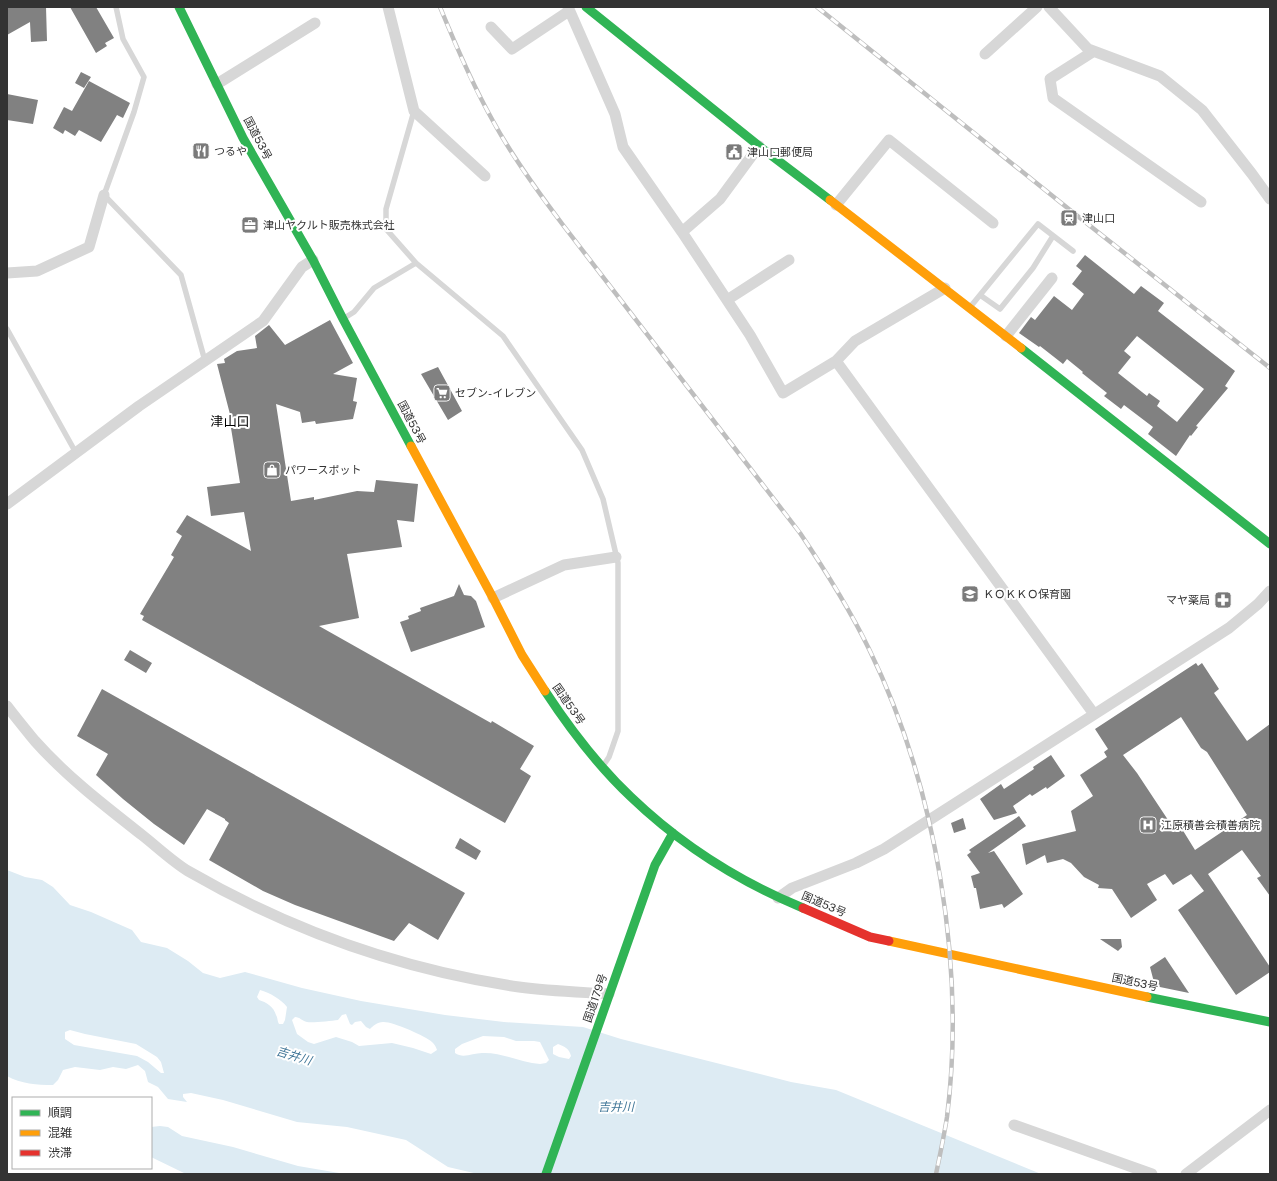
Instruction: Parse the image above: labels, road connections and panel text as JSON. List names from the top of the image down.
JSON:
{
  "streets": {
    "main road": ["国道53号", "国道179号"]
  },
  "crossings": [
    ["国道53号", "国道179号"]
  ],
  "districts": ["津山口"],
  "water": ["吉井川"],
  "places": {
    "restaurant": ["つるや"],
    "public building": ["津山口郵便局"],
    "station": ["津山口"],
    "office": ["津山ヤクルト販売株式会社"],
    "supermarket": ["セブン-イレブン"],
    "shop": ["パワースポット"],
    "school or university": ["ＫＯＫＫＯ保育園"],
    "pharmacy": ["マヤ薬局"],
    "hospital": ["江原積善会積善病院"]
  },
  "legend": ["順調", "混雑", "渋滞"]
}
